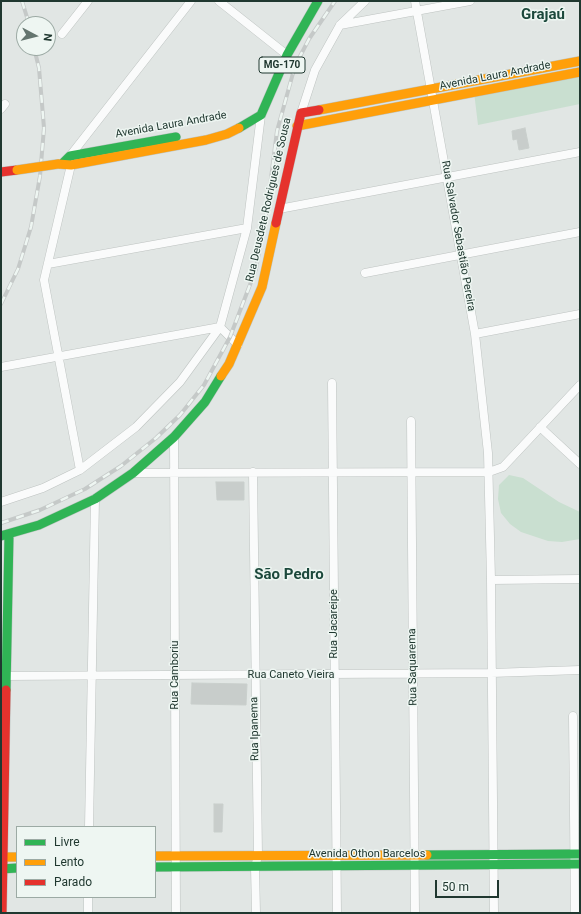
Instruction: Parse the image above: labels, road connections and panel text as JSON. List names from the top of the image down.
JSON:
{
  "streets": {
    "street": [
      "MG-170",
      "Avenida Laura Andrade",
      "Rua Deusdete Rodrigues de Sousa",
      "Rua Salvador Sebastião Pereira",
      "Rua Jacareipe",
      "Rua Saquarema",
      "Rua Camboriu",
      "Rua Caneto Vieira",
      "Rua Ipanema",
      "Avenida Othon Barcelos"
    ]
  },
  "crossings": [
    ["Avenida Laura Andrade", "Rua Deusdete Rodrigues de Sousa"],
    ["Avenida Laura Andrade", "Rua Salvador Sebastião Pereira"],
    ["Rua Deusdete Rodrigues de Sousa", "Rua Camboriu"],
    ["Rua Salvador Sebastião Pereira", "Rua Caneto Vieira"],
    ["Rua Salvador Sebastião Pereira", "Avenida Othon Barcelos"],
    ["Rua Jacareipe", "Rua Caneto Vieira"],
    ["Rua Jacareipe", "Avenida Othon Barcelos"],
    ["Rua Saquarema", "Rua Caneto Vieira"],
    ["Rua Saquarema", "Avenida Othon Barcelos"],
    ["Rua Camboriu", "Rua Caneto Vieira"],
    ["Rua Camboriu", "Avenida Othon Barcelos"],
    ["Rua Caneto Vieira", "Rua Ipanema"],
    ["Rua Ipanema", "Avenida Othon Barcelos"]
  ],
  "districts": ["Grajaú", "São Pedro"],
  "legend": ["Livre", "Lento", "Parado"],
  "scale_bar": "50 m",
  "north": "right"
}
